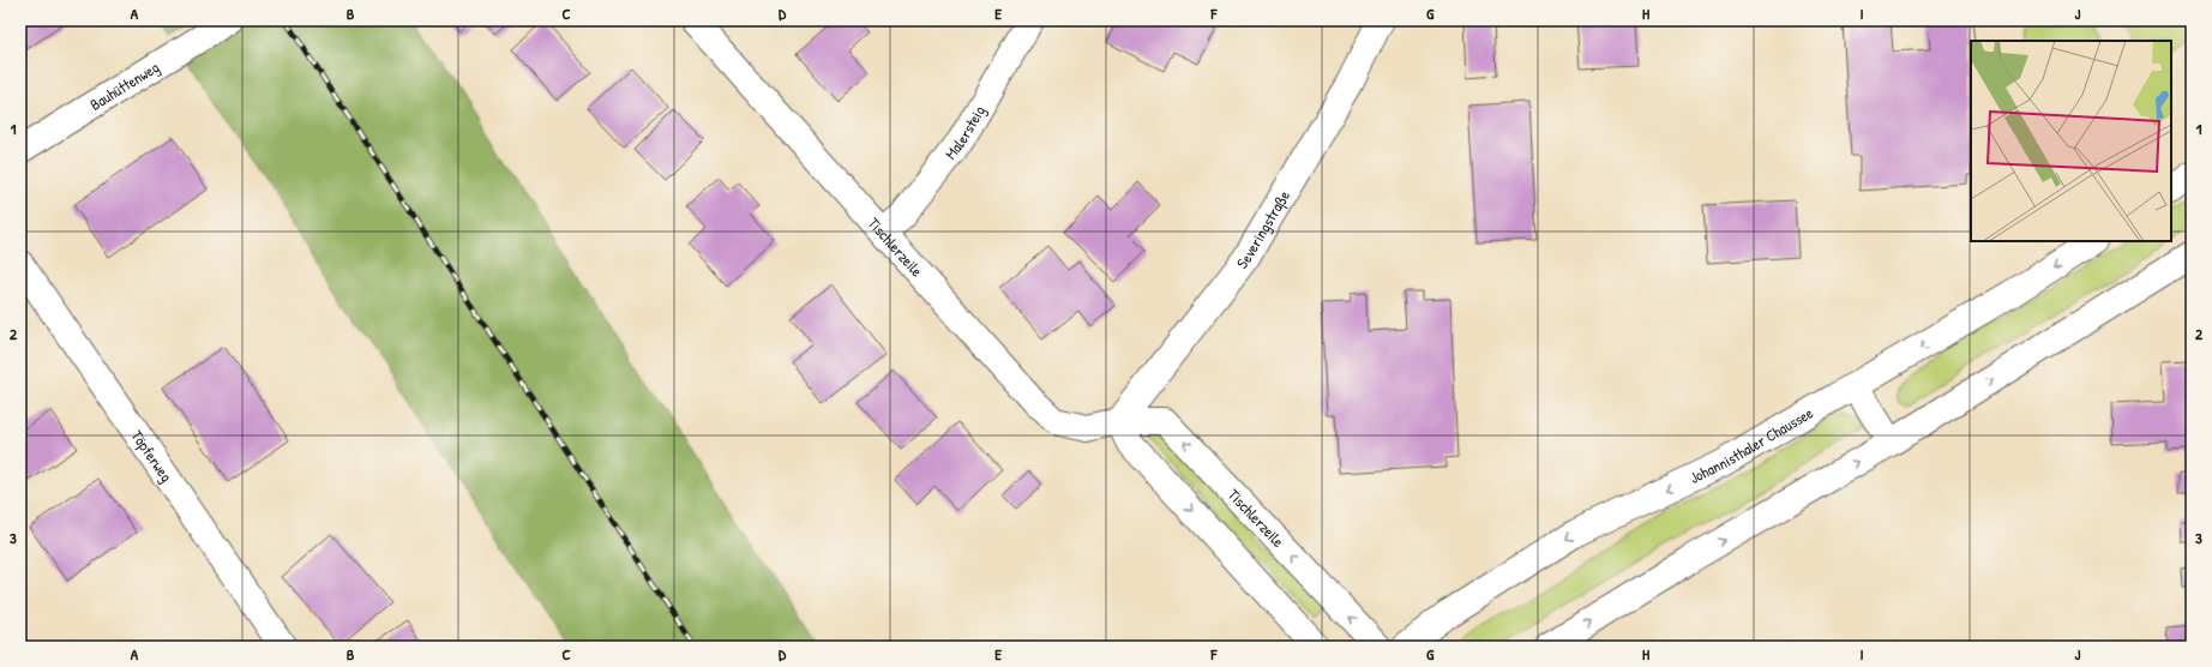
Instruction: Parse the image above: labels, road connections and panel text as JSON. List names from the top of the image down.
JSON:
{
  "streets": {
    "street": [
      "Bauhüttenweg",
      "Malersteig",
      "Severingstraße",
      "Tischlerzeile",
      "Johannisthaler Chaussee",
      "Töpferweg"
    ]
  },
  "crossings": [
    ["Malersteig", "Tischlerzeile"],
    ["Severingstraße", "Tischlerzeile"]
  ],
  "grid": {
    "columns": [
      "A",
      "B",
      "C",
      "D",
      "E",
      "F",
      "G",
      "H",
      "I",
      "J"
    ],
    "rows": ["1", "2", "3"]
  }
}
